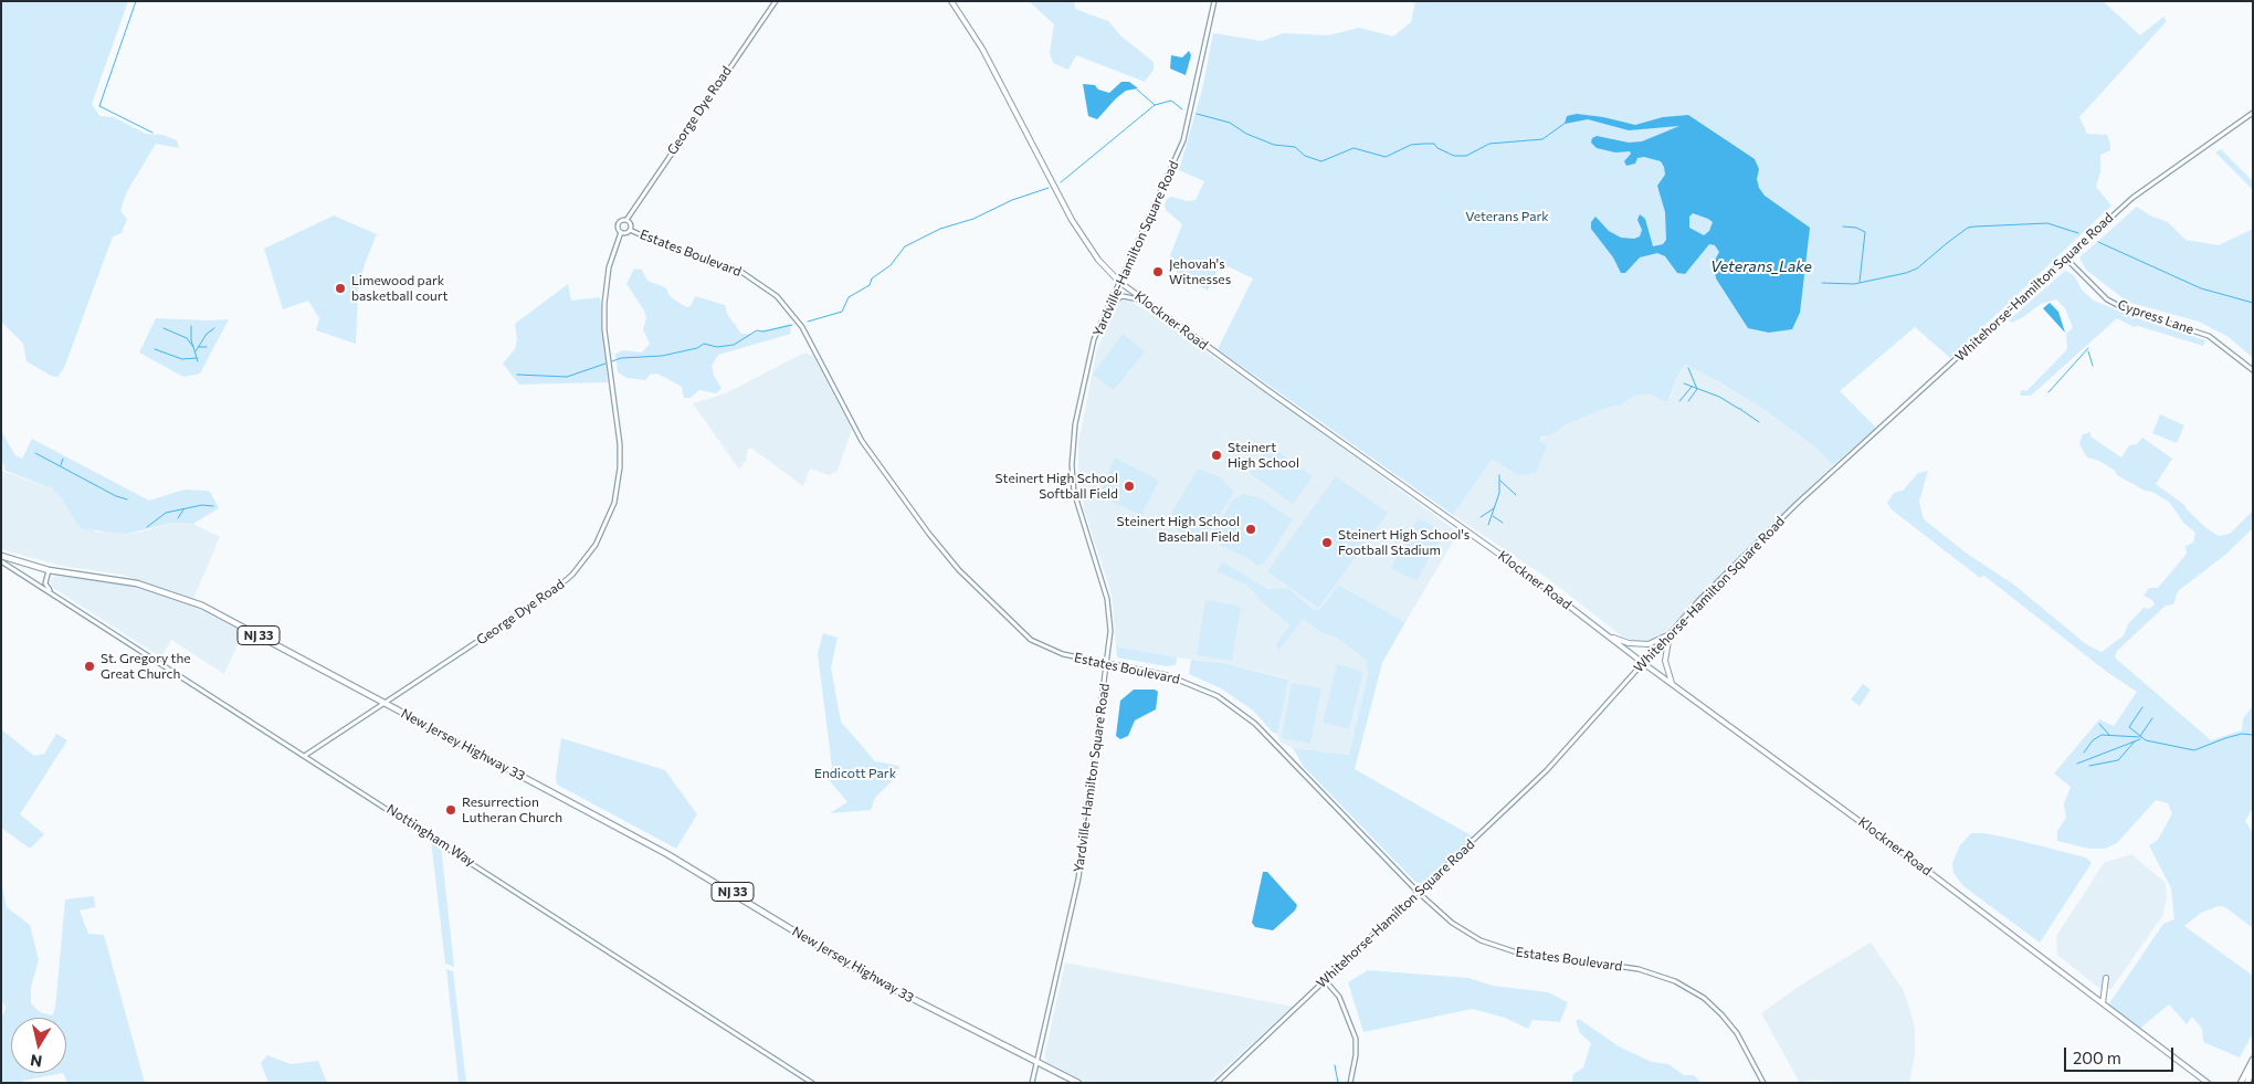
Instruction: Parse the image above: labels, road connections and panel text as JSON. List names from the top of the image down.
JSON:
{
  "streets": {
    "main road": ["Klockner Road", "NJ 33", "New Jersey Highway 33"],
    "street": [
      "George Dye Road",
      "Yardville-Hamilton Square Road",
      "Estates Boulevard",
      "Whitehorse-Hamilton Square Road",
      "Cypress Lane",
      "Nottingham Way"
    ]
  },
  "crossings": [
    ["George Dye Road", "Estates Boulevard"],
    ["George Dye Road", "New Jersey Highway 33"],
    ["George Dye Road", "Nottingham Way"],
    ["Yardville-Hamilton Square Road", "Estates Boulevard"],
    ["Yardville-Hamilton Square Road", "Klockner Road"],
    ["Yardville-Hamilton Square Road", "New Jersey Highway 33"],
    ["Estates Boulevard", "Whitehorse-Hamilton Square Road"],
    ["Whitehorse-Hamilton Square Road", "Cypress Lane"],
    ["Whitehorse-Hamilton Square Road", "Klockner Road"]
  ],
  "water": ["Veterans_Lake"],
  "parks": ["Veterans Park", "Endicott Park"],
  "places": [
    "Jehovah's Witnesses",
    "Limewood park basketball court",
    "Steinert High School",
    "Steinert High School Softball Field",
    "Steinert High School Baseball Field",
    "Steinert High School's Football Stadium",
    "St. Gregory the Great Church",
    "Resurrection Lutheran Church"
  ],
  "scale_bar": "200 m",
  "north": "bottom"
}
